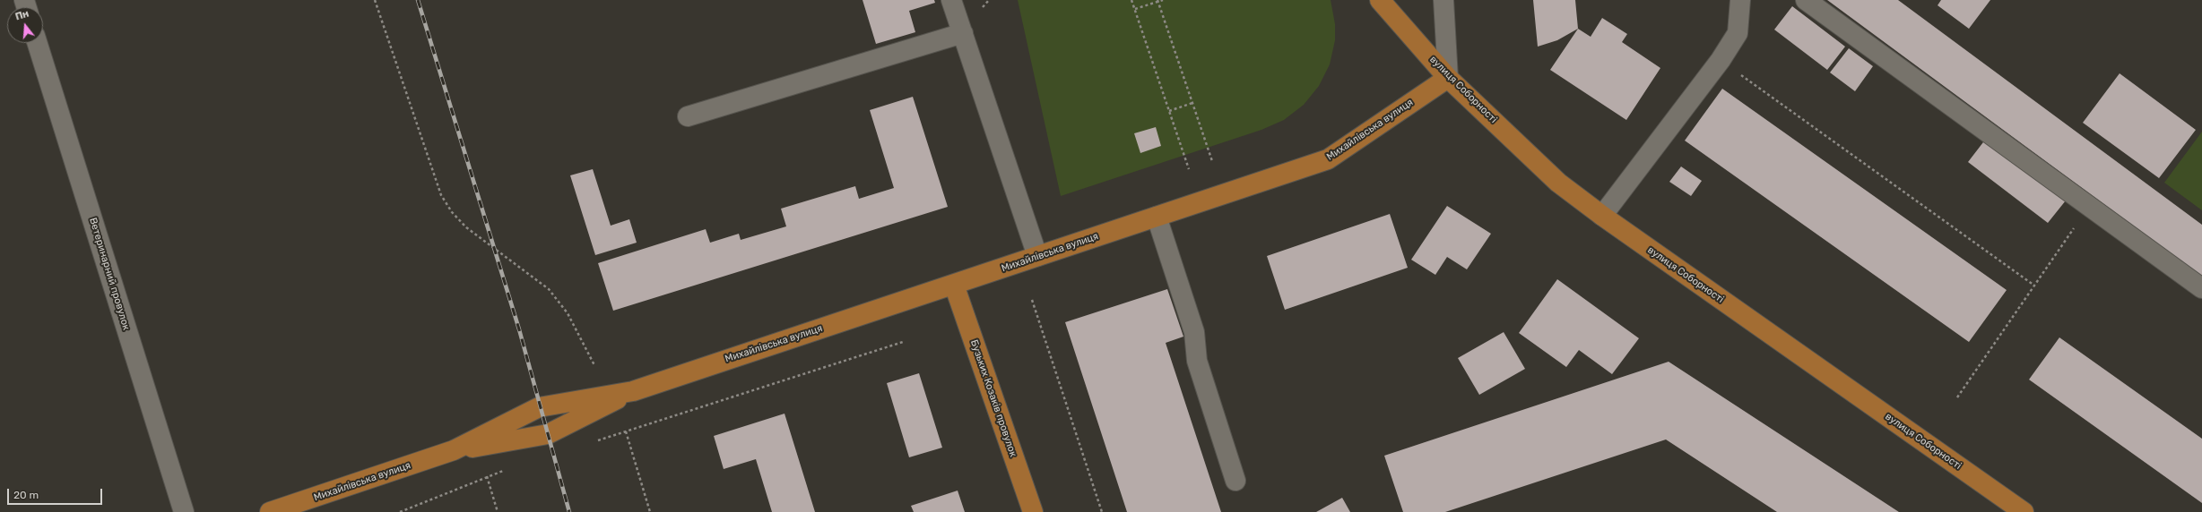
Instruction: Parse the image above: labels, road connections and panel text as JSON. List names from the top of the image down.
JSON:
{
  "streets": {
    "main road": ["вулиця Соборності", "Михайлівська вулиця", "Бузьких Козаків провулок"],
    "street": ["Ветеринарний провулок"]
  },
  "crossings": [
    ["вулиця Соборності", "Михайлівська вулиця"],
    ["Михайлівська вулиця", "Бузьких Козаків провулок"]
  ],
  "scale_bar": "20 m",
  "north": "top"
}
